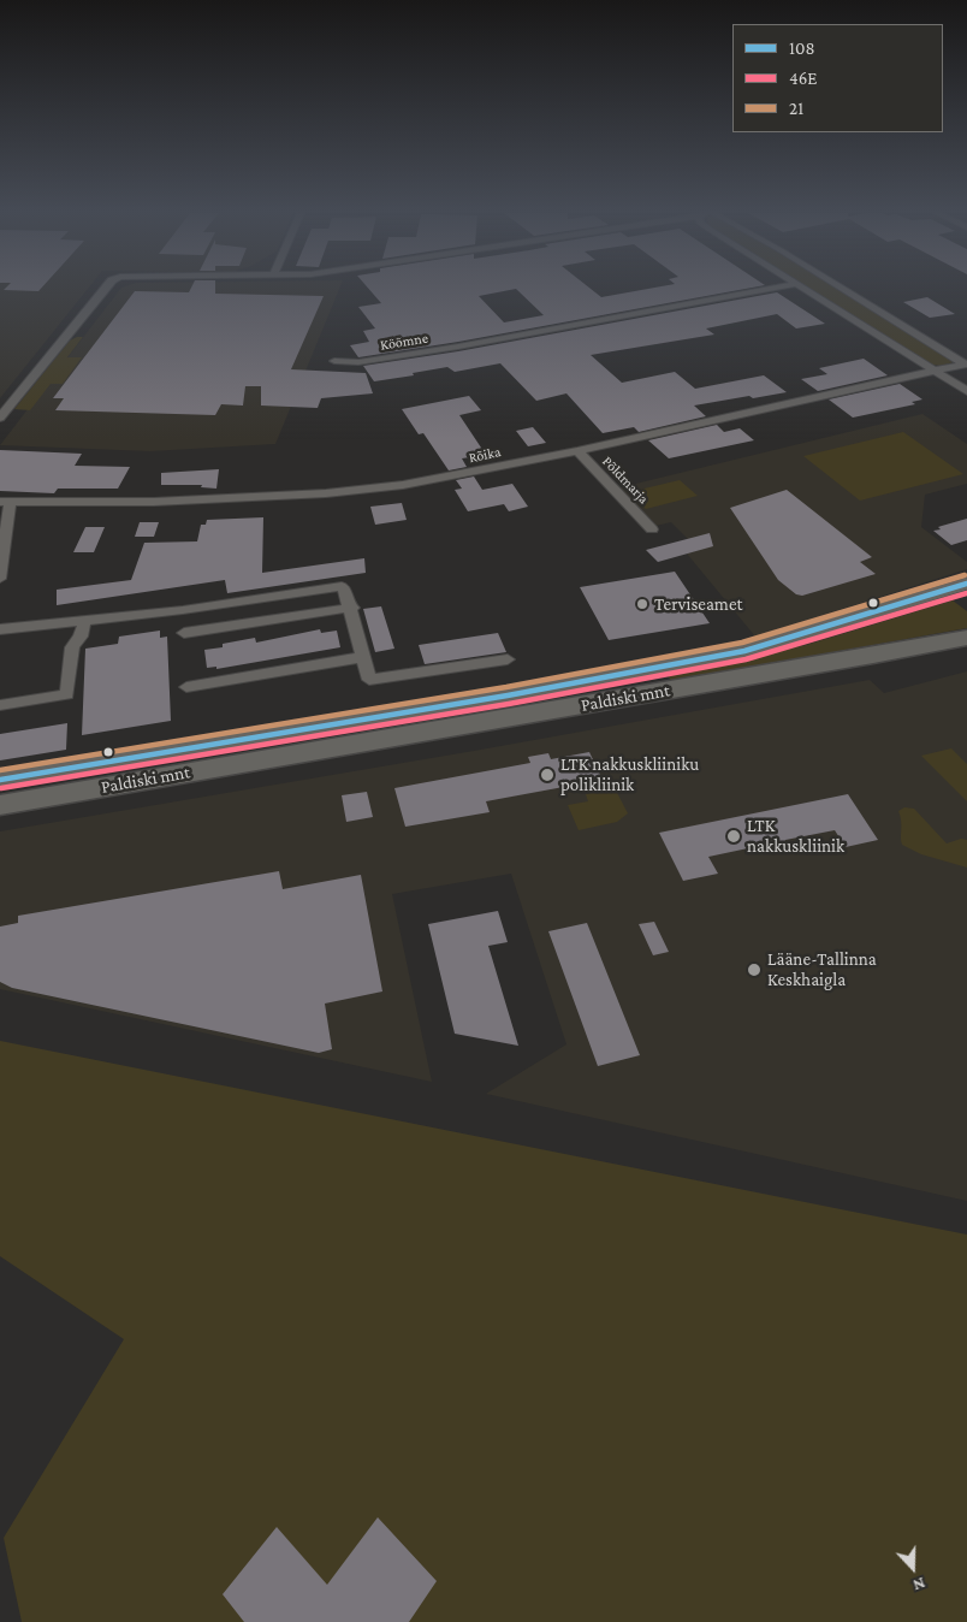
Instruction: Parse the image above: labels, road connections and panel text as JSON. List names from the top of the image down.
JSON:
{
  "streets": {
    "main road": ["Paldiski mnt"],
    "street": ["Köömne", "Rõika", "Põldmarja"]
  },
  "crossings": [
    ["Rõika", "Põldmarja"]
  ],
  "places": [
    "Terviseamet",
    "LTK nakkuskliiniku polikliinik",
    "LTK nakkuskliinik",
    "Lääne-Tallinna Keskhaigla"
  ],
  "lines": ["transit line 21", "transit line 108", "transit line 46E"],
  "legend": ["108", "46E", "21"],
  "north": "bottom"
}
